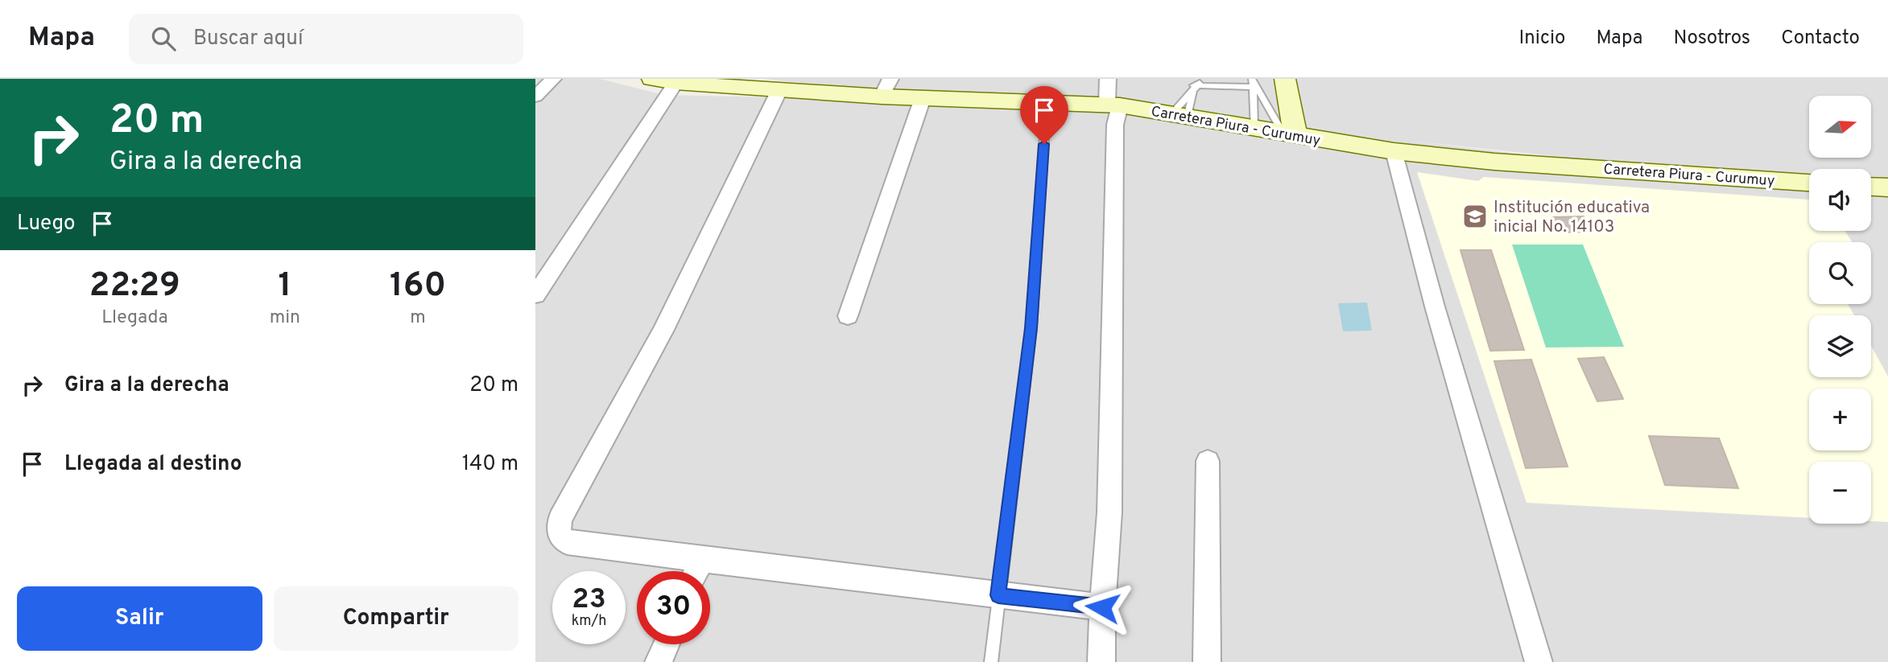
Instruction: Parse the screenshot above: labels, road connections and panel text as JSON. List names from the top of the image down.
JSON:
{
  "streets": {
    "main road": ["Carretera Piura - Curumuy"]
  },
  "places": {
    "school or university": ["Institución educativa inicial No. 14103"]
  },
  "north": "right",
  "page": {
    "header": "Mapa",
    "search": "Buscar aquí",
    "nav": [
      "Inicio",
      "Mapa",
      "Nosotros",
      "Contacto"
    ],
    "turn": ["20 m", "Gira a la derecha"],
    "map_buttons": ["+", "−"],
    "then": "Luego",
    "eta": [
      "22:29",
      "Llegada",
      "1",
      "min",
      "160",
      "m"
    ],
    "list": [
      {
        "name": "Gira a la derecha",
        "value": "20 m"
      },
      {
        "name": "Llegada al destino",
        "value": "140 m"
      }
    ],
    "speed": "23 km/h",
    "limit": "30",
    "buttons": ["Salir", "Compartir"]
  }
}
